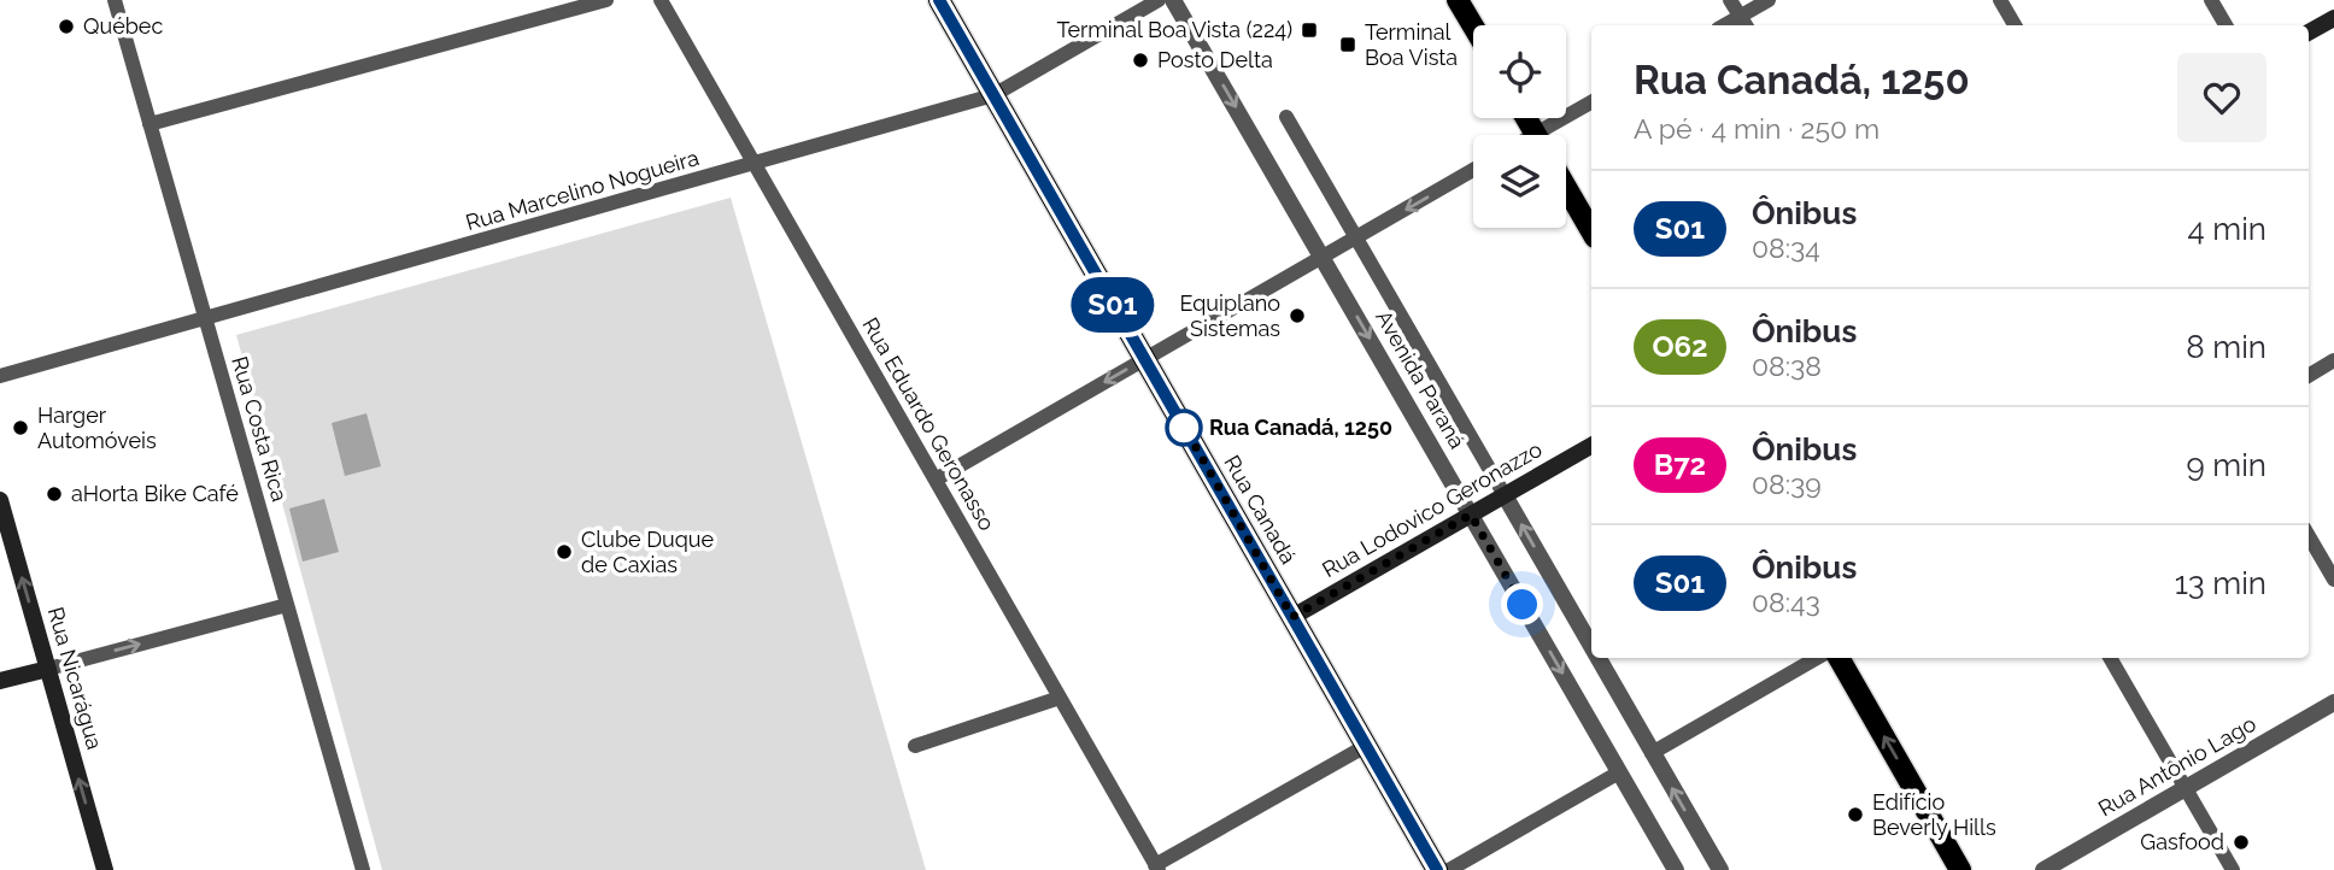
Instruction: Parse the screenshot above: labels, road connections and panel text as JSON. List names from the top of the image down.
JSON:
{
  "streets": {
    "main road": ["Rua Canadá", "Rua Lodovico Geronazzo", "Rua Nicarágua"],
    "street": [
      "Rua Marcelino Nogueira",
      "Avenida Paraná",
      "Rua Eduardo Geronasso",
      "Rua Costa Rica",
      "Rua Antônio Lago"
    ]
  },
  "crossings": [
    ["Rua Marcelino Nogueira", "Rua Eduardo Geronasso"],
    ["Rua Marcelino Nogueira", "Rua Costa Rica"],
    ["Rua Marcelino Nogueira", "Rua Canadá"],
    ["Avenida Paraná", "Rua Lodovico Geronazzo"],
    ["Rua Canadá", "Rua Lodovico Geronazzo"]
  ],
  "one_way": ["Rua Nicarágua"],
  "places": {
    "other": [
      "Québec",
      "Posto Delta",
      "Equiplano Sistemas",
      "Harger Automóveis",
      "Rua Canadá, 1250",
      "aHorta Bike Café",
      "Clube Duque de Caxias",
      "Edifício Beverly Hills",
      "Gasfood"
    ],
    "transit": ["Terminal Boa Vista (224)", "Terminal Boa Vista"]
  },
  "lines": ["bus line S01"],
  "page": {
    "on_map": "S01",
    "heading": ["Rua Canadá, 1250", "A pé · 4 min · 250 m"],
    "list": [
      {
        "mark": "S01",
        "name": "Ônibus",
        "note": "08:34",
        "value": "4 min"
      },
      {
        "mark": "O62",
        "name": "Ônibus",
        "note": "08:38",
        "value": "8 min"
      },
      {
        "mark": "B72",
        "name": "Ônibus",
        "note": "08:39",
        "value": "9 min"
      },
      {
        "mark": "S01",
        "name": "Ônibus",
        "note": "08:43",
        "value": "13 min"
      }
    ]
  }
}
